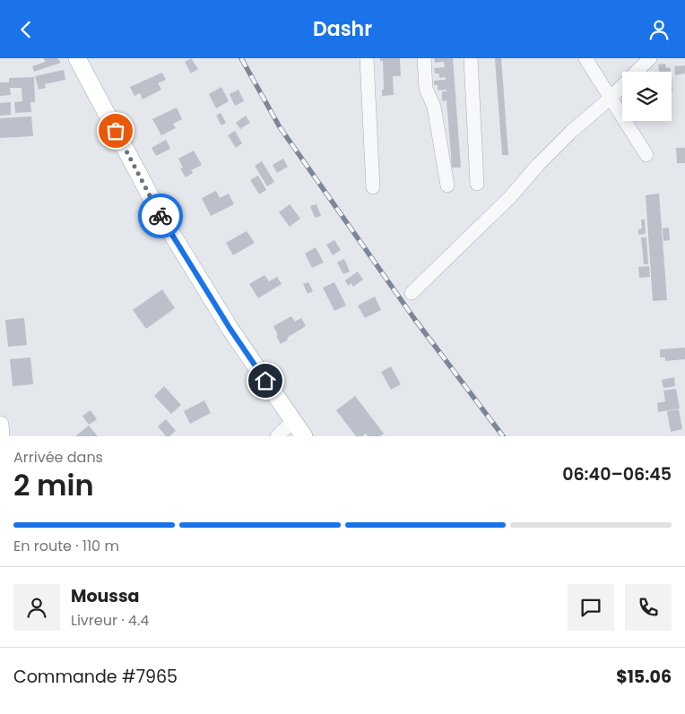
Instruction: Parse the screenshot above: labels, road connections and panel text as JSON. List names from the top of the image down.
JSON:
{
  "page": {
    "header": "Dashr",
    "heading": ["2 min", "Arrivée dans", "06:40–06:45"],
    "panel": [
      "Moussa",
      "Livreur · 4.4",
      "Commande #7965",
      "$15.06"
    ],
    "bar": "En route · 110 m"
  }
}
